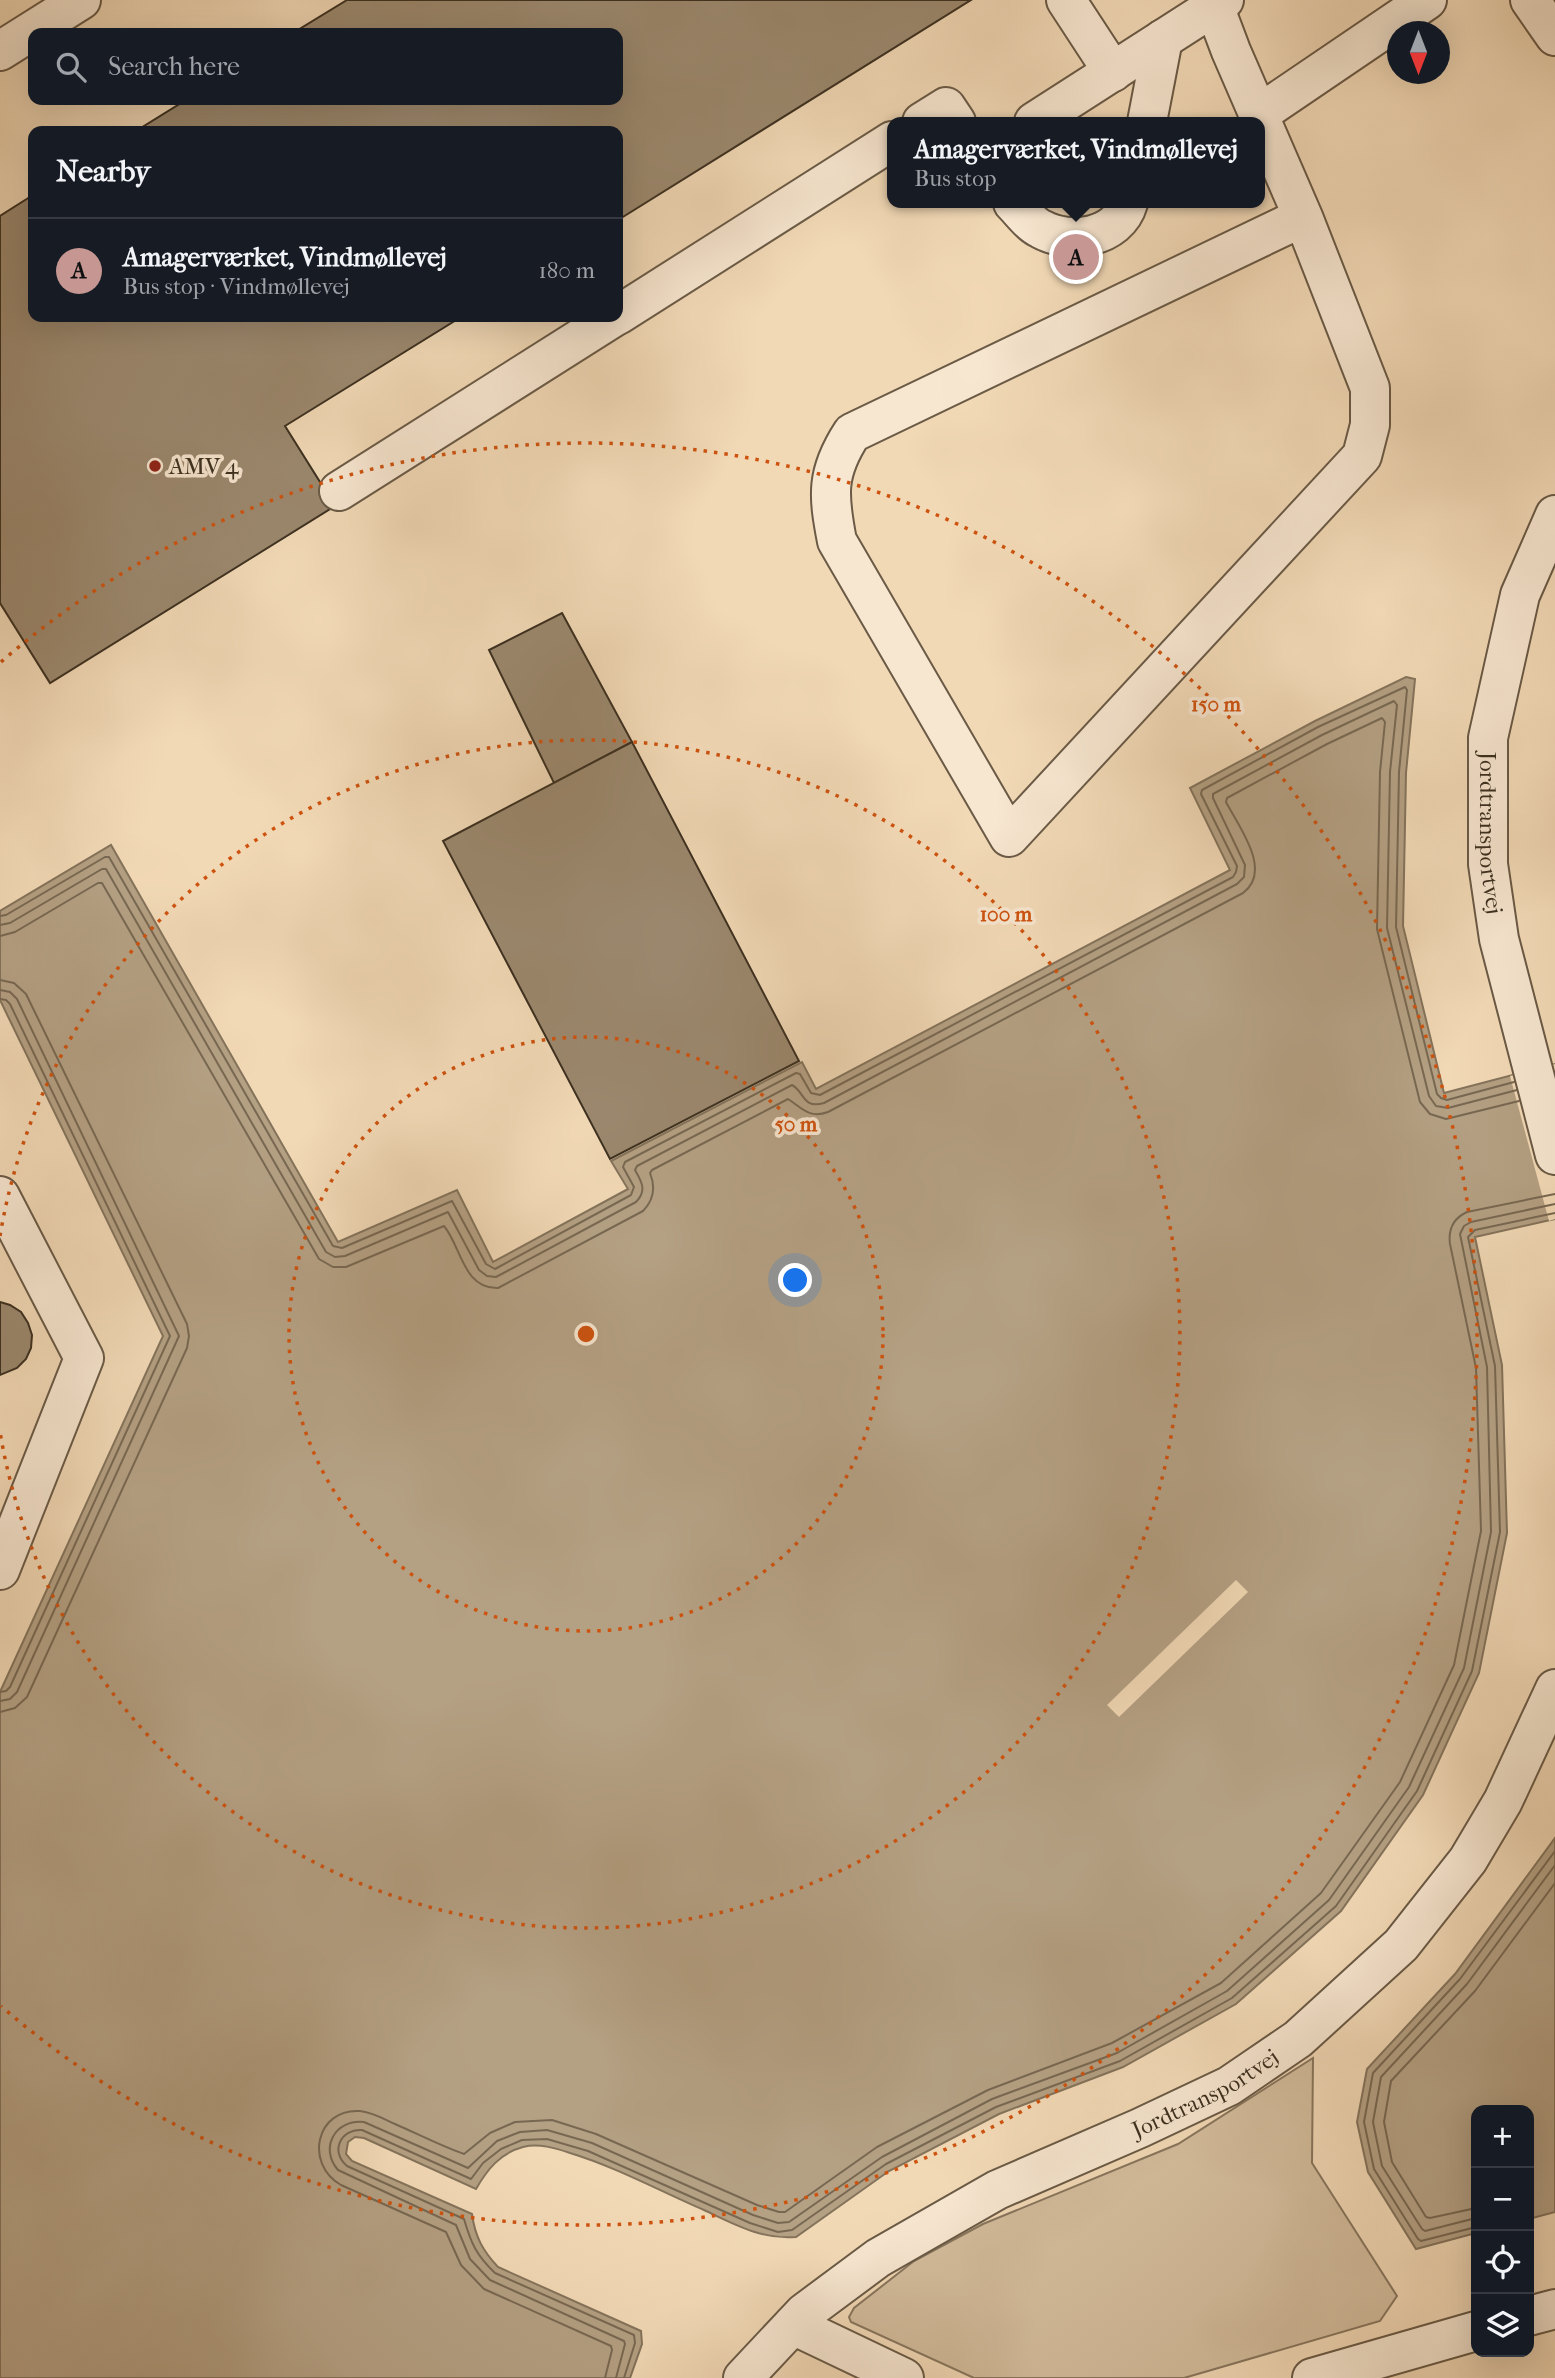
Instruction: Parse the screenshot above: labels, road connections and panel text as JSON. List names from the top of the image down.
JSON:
{
  "streets": {
    "street": ["Jordtransportvej"]
  },
  "places": ["AMV 4"],
  "north": "bottom",
  "page": {
    "search": "Search here",
    "popup": ["Amagerværket, Vindmøllevej", "Bus stop"],
    "heading": "Nearby",
    "list": [
      {
        "mark": "A",
        "name": "Amagerværket, Vindmøllevej",
        "note": "Bus stop · Vindmøllevej",
        "value": "180 m"
      }
    ],
    "pins": "A",
    "map_buttons": ["+", "−"]
  },
  "rings": ["150 m", "100 m", "50 m"]
}
